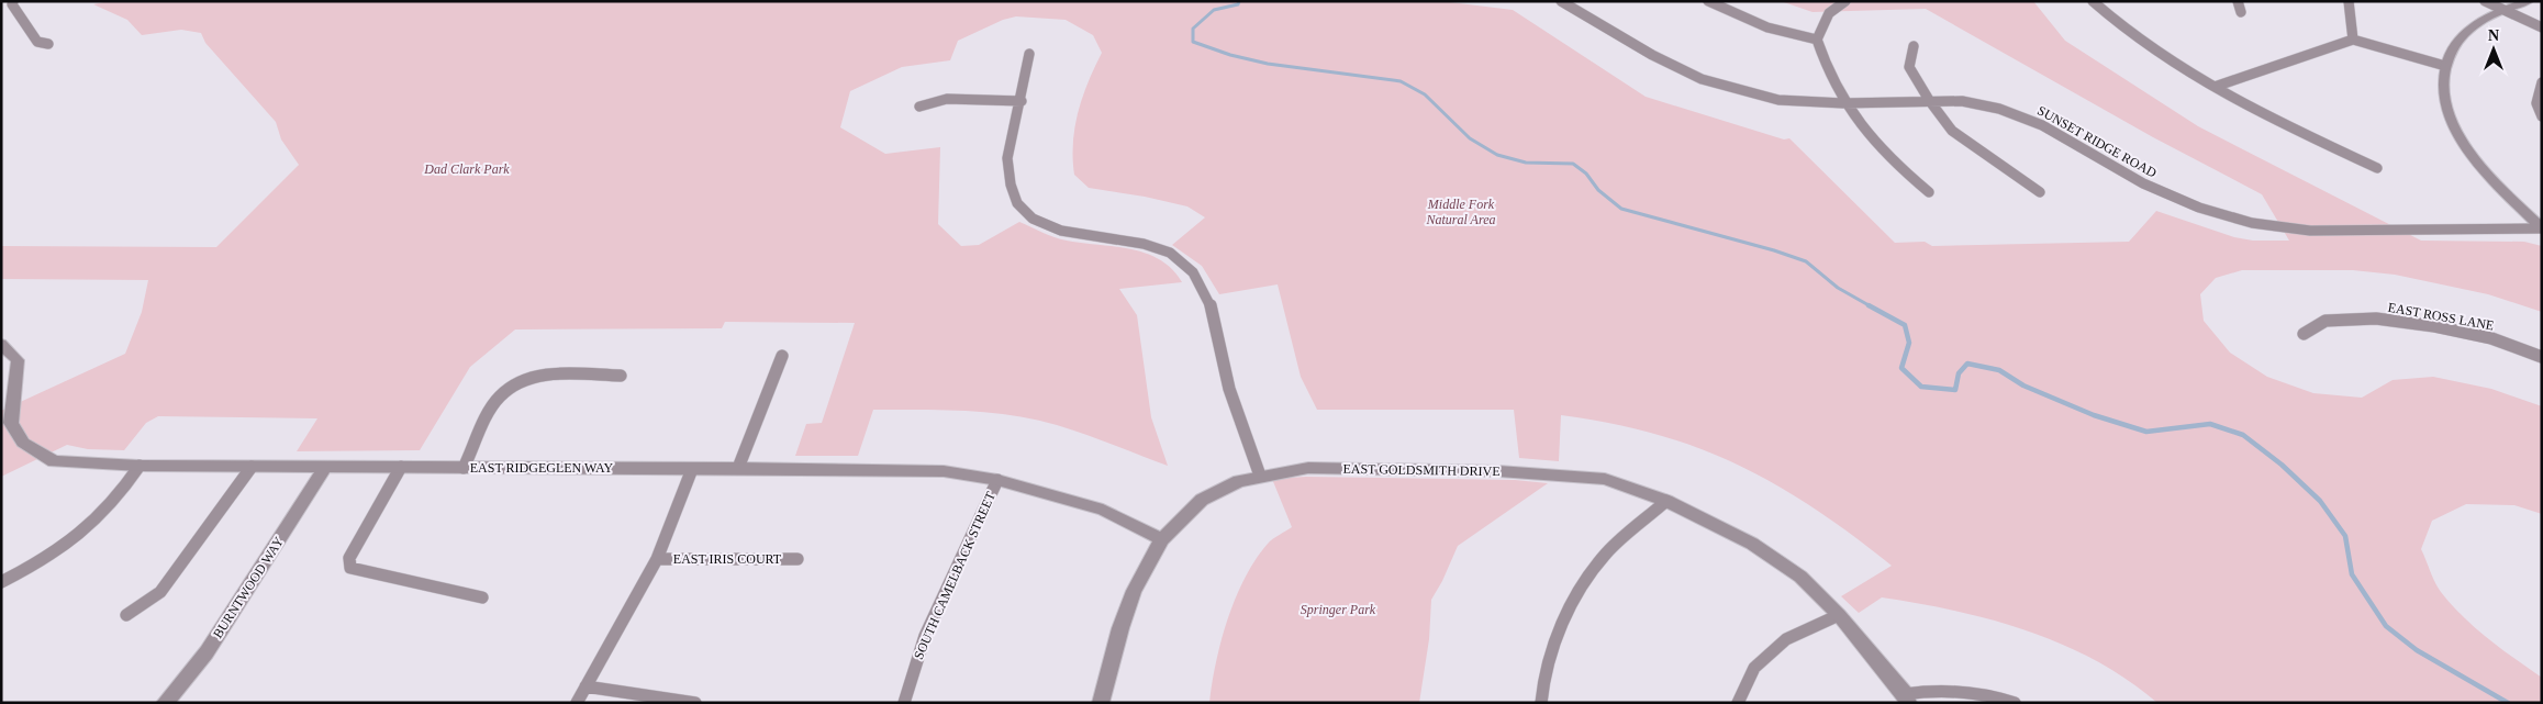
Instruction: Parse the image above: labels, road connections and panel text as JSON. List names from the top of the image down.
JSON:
{
  "streets": {
    "street": [
      "SUNSET RIDGE ROAD",
      "EAST ROSS LANE",
      "EAST RIDGEGLEN WAY",
      "EAST GOLDSMITH DRIVE",
      "EAST IRIS COURT",
      "SOUTH CAMELBACK STREET",
      "BURNTWOOD WAY"
    ]
  },
  "crossings": [
    ["EAST RIDGEGLEN WAY", "EAST GOLDSMITH DRIVE"],
    ["EAST RIDGEGLEN WAY", "SOUTH CAMELBACK STREET"],
    ["EAST RIDGEGLEN WAY", "BURNTWOOD WAY"]
  ],
  "parks": ["Dad Clark Park", "Middle Fork Natural Area", "Springer Park"],
  "north": "top"
}
